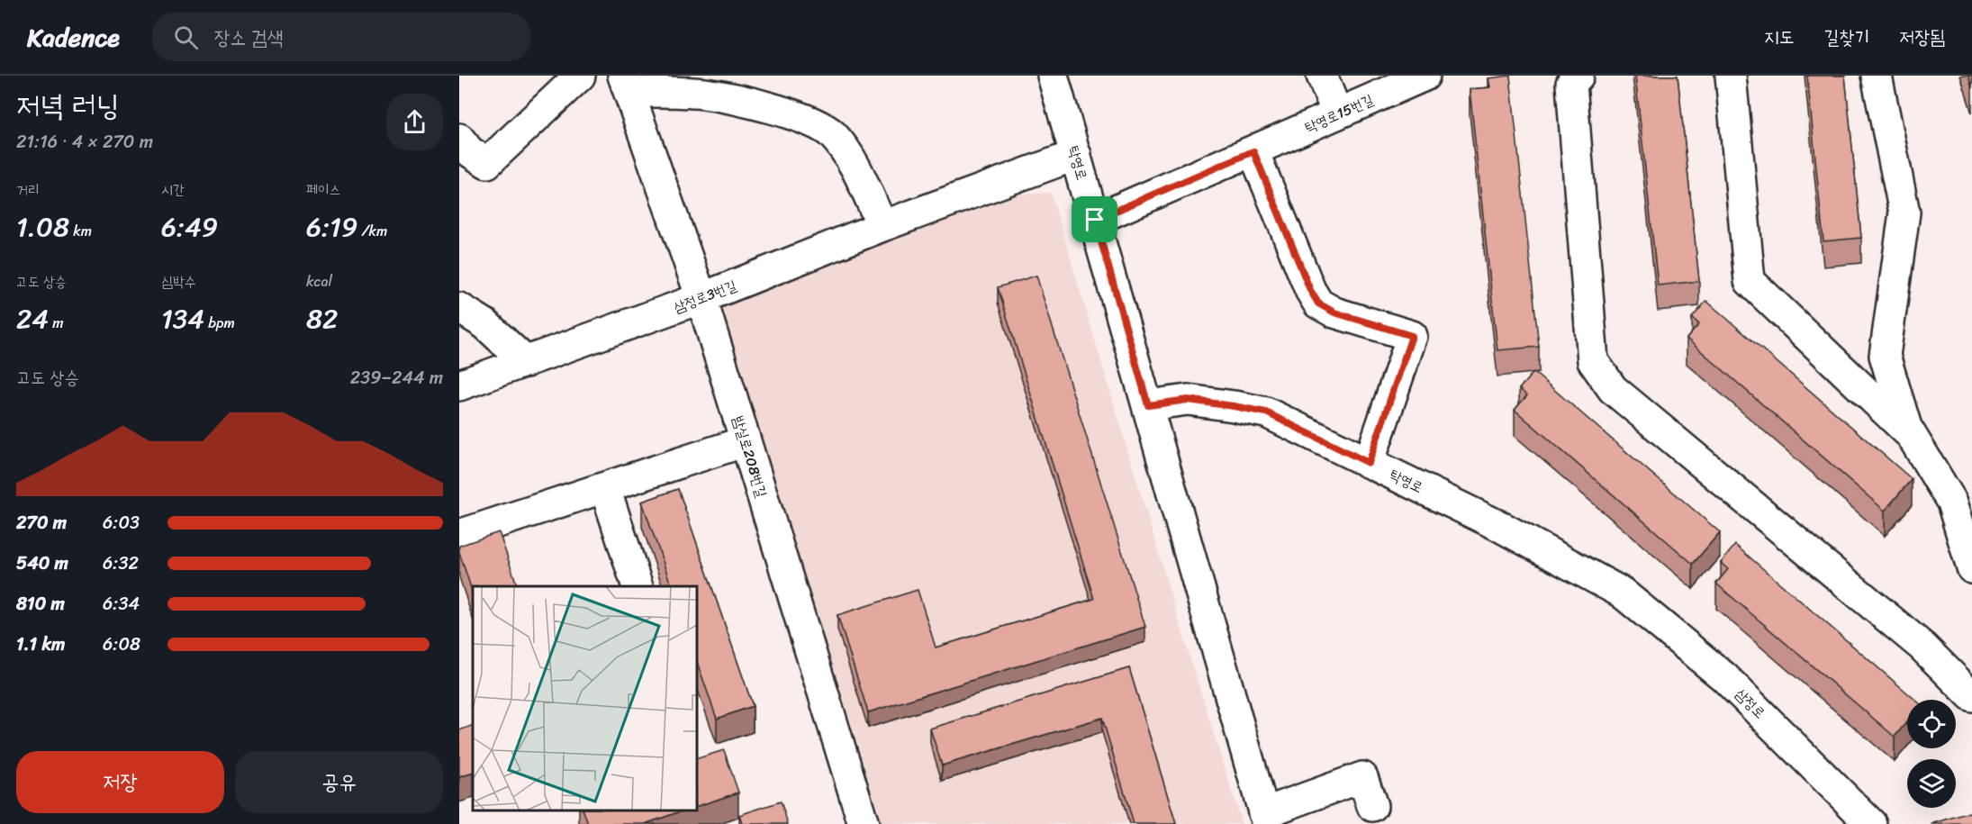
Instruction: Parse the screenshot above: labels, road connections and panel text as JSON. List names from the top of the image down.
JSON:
{
  "streets": {
    "street": [
      "탁영로15번길",
      "탁영로",
      "삼정로3번길",
      "밤실로208번길",
      "삼정로"
    ]
  },
  "crossings": [
    ["탁영로15번길", "탁영로"],
    ["탁영로", "삼정로3번길"],
    ["탁영로", "삼정로"],
    ["삼정로3번길", "밤실로208번길"]
  ],
  "page": {
    "header": "Kadence",
    "search": "장소 검색",
    "nav": ["지도", "길찾기", "저장됨"],
    "heading": ["저녁 러닝", "21:16 · 4 × 270 m"],
    "stats": [
      ["거리", "1.08 km"],
      ["시간", "6:49"],
      ["페이스", "6:19 /km"],
      ["고도 상승", "24 m"],
      ["심박수", "134 bpm"],
      ["kcal", "82"]
    ],
    "chart": ["고도 상승", "239–244 m"],
    "list": [
      {
        "name": "270 m",
        "note": "6:03"
      },
      {
        "name": "540 m",
        "note": "6:32"
      },
      {
        "name": "810 m",
        "note": "6:34"
      },
      {
        "name": "1.1 km",
        "note": "6:08"
      }
    ],
    "buttons": ["저장", "공유"]
  }
}
